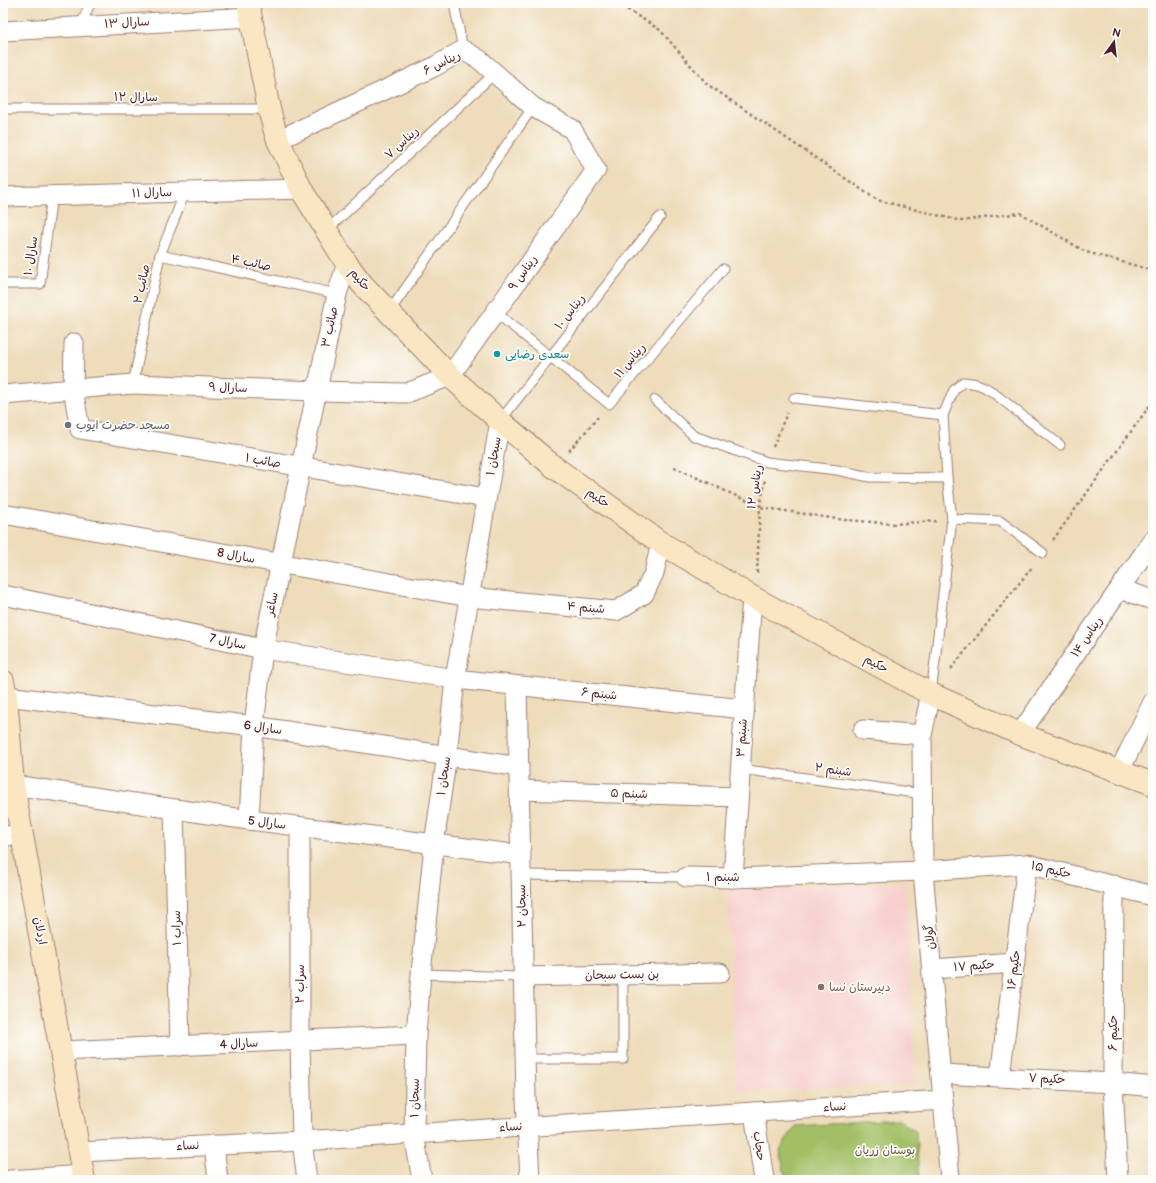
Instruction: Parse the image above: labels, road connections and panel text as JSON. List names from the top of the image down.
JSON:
{
  "streets": {
    "street": [
      "سارال ۱۳",
      "ریناس ۶",
      "سارال ۱۱",
      "ریناس ۹",
      "حکیم",
      "صائب ۳",
      "سارال ۹",
      "سبحان ۱",
      "صائب ۱",
      "سارال 8",
      "ساغر",
      "شبنم ۴",
      "ریناس ۱۴",
      "سارال 7",
      "شبنم ۶",
      "سارال 6",
      "شبنم ۳",
      "شبنم ۵",
      "سارال 5",
      "حکیم ۱۵",
      "شبنم ۱",
      "سبحان ۲",
      "سراب ۱",
      "اردلان",
      "گولان",
      "حکیم ۱۷",
      "حکیم ۱۶",
      "بن بست سبحان",
      "سراب ۲",
      "حکیم ۶",
      "سارال 4",
      "حکیم ۷",
      "نساء",
      "حجاب"
    ],
    "lane": [
      "سارال ۱۲",
      "ریناس ۷",
      "سارال ۱۰",
      "صائب ۴",
      "صائب ۲",
      "ریناس ۱۰",
      "ریناس ۱۱",
      "شبنم ۲"
    ],
    "path": ["ریناس ۱۲"]
  },
  "crossings": [
    ["سارال ۱۳", "حکیم"],
    ["ریناس ۶", "ریناس ۷"],
    ["ریناس ۶", "ریناس ۹"],
    ["ریناس ۶", "حکیم"],
    ["سارال ۱۲", "حکیم"],
    ["ریناس ۷", "حکیم"],
    ["سارال ۱۱", "سارال ۱۰"],
    ["سارال ۱۱", "حکیم"],
    ["سارال ۱۱", "صائب ۲"],
    ["صائب ۴", "صائب ۲"],
    ["صائب ۴", "صائب ۳"],
    ["ریناس ۹", "حکیم"],
    ["ریناس ۹", "سارال ۹"],
    ["حکیم", "ریناس ۱۰"],
    ["حکیم", "صائب ۳"],
    ["حکیم", "سارال ۹"],
    ["حکیم", "سبحان ۱"],
    ["حکیم", "ریناس ۱۲"],
    ["حکیم", "شبنم ۴"],
    ["حکیم", "ریناس ۱۴"],
    ["حکیم", "شبنم ۳"],
    ["حکیم", "گولان"],
    ["صائب ۲", "سارال ۹"],
    ["ریناس ۱۰", "سبحان ۱"],
    ["صائب ۳", "سارال ۹"],
    ["صائب ۳", "ساغر"],
    ["سارال ۹", "صائب ۱"],
    ["سارال ۹", "ساغر"],
    ["سبحان ۱", "صائب ۱"],
    ["سبحان ۱", "سارال 8"],
    ["سبحان ۱", "شبنم ۴"],
    ["سبحان ۱", "سارال 7"],
    ["سبحان ۱", "شبنم ۶"],
    ["سبحان ۱", "سارال 6"],
    ["سبحان ۱", "سارال 5"],
    ["سبحان ۱", "سارال 4"],
    ["سبحان ۱", "نساء"],
    ["صائب ۱", "ساغر"],
    ["ریناس ۱۲", "شبنم ۳"],
    ["سارال 8", "ساغر"],
    ["سارال 8", "شبنم ۴"],
    ["ساغر", "سارال 7"],
    ["ساغر", "سارال 6"],
    ["ساغر", "سارال 5"],
    ["سارال 7", "شبنم ۶"],
    ["شبنم ۶", "شبنم ۳"],
    ["شبنم ۶", "سبحان ۲"],
    ["سارال 6", "سبحان ۲"],
    ["سارال 6", "اردلان"],
    ["شبنم ۳", "شبنم ۲"],
    ["شبنم ۳", "شبنم ۵"],
    ["شبنم ۳", "شبنم ۱"],
    ["شبنم ۲", "گولان"],
    ["شبنم ۵", "سبحان ۲"],
    ["سارال 5", "سبحان ۲"],
    ["سارال 5", "سراب ۱"],
    ["سارال 5", "اردلان"],
    ["سارال 5", "سراب ۲"],
    ["حکیم ۱۵", "شبنم ۱"],
    ["حکیم ۱۵", "گولان"],
    ["حکیم ۱۵", "حکیم ۱۶"],
    ["حکیم ۱۵", "حکیم ۶"],
    ["شبنم ۱", "سبحان ۲"],
    ["شبنم ۱", "گولان"],
    ["سبحان ۲", "بن بست سبحان"],
    ["سبحان ۲", "نساء"],
    ["سراب ۱", "سارال 4"],
    ["اردلان", "سارال 4"],
    ["اردلان", "نساء"],
    ["گولان", "حکیم ۱۷"],
    ["گولان", "حکیم ۷"],
    ["گولان", "نساء"],
    ["حکیم ۱۷", "حکیم ۱۶"],
    ["حکیم ۱۶", "حکیم ۷"],
    ["سراب ۲", "سارال 4"],
    ["سراب ۲", "نساء"],
    ["حکیم ۶", "حکیم ۷"],
    ["نساء", "حجاب"]
  ],
  "parks": ["بوستان زریان"],
  "places": ["سعدی رضایی", "مسجد حضرت ایوب", "دبیرستان نسا"],
  "north": "top"
}
